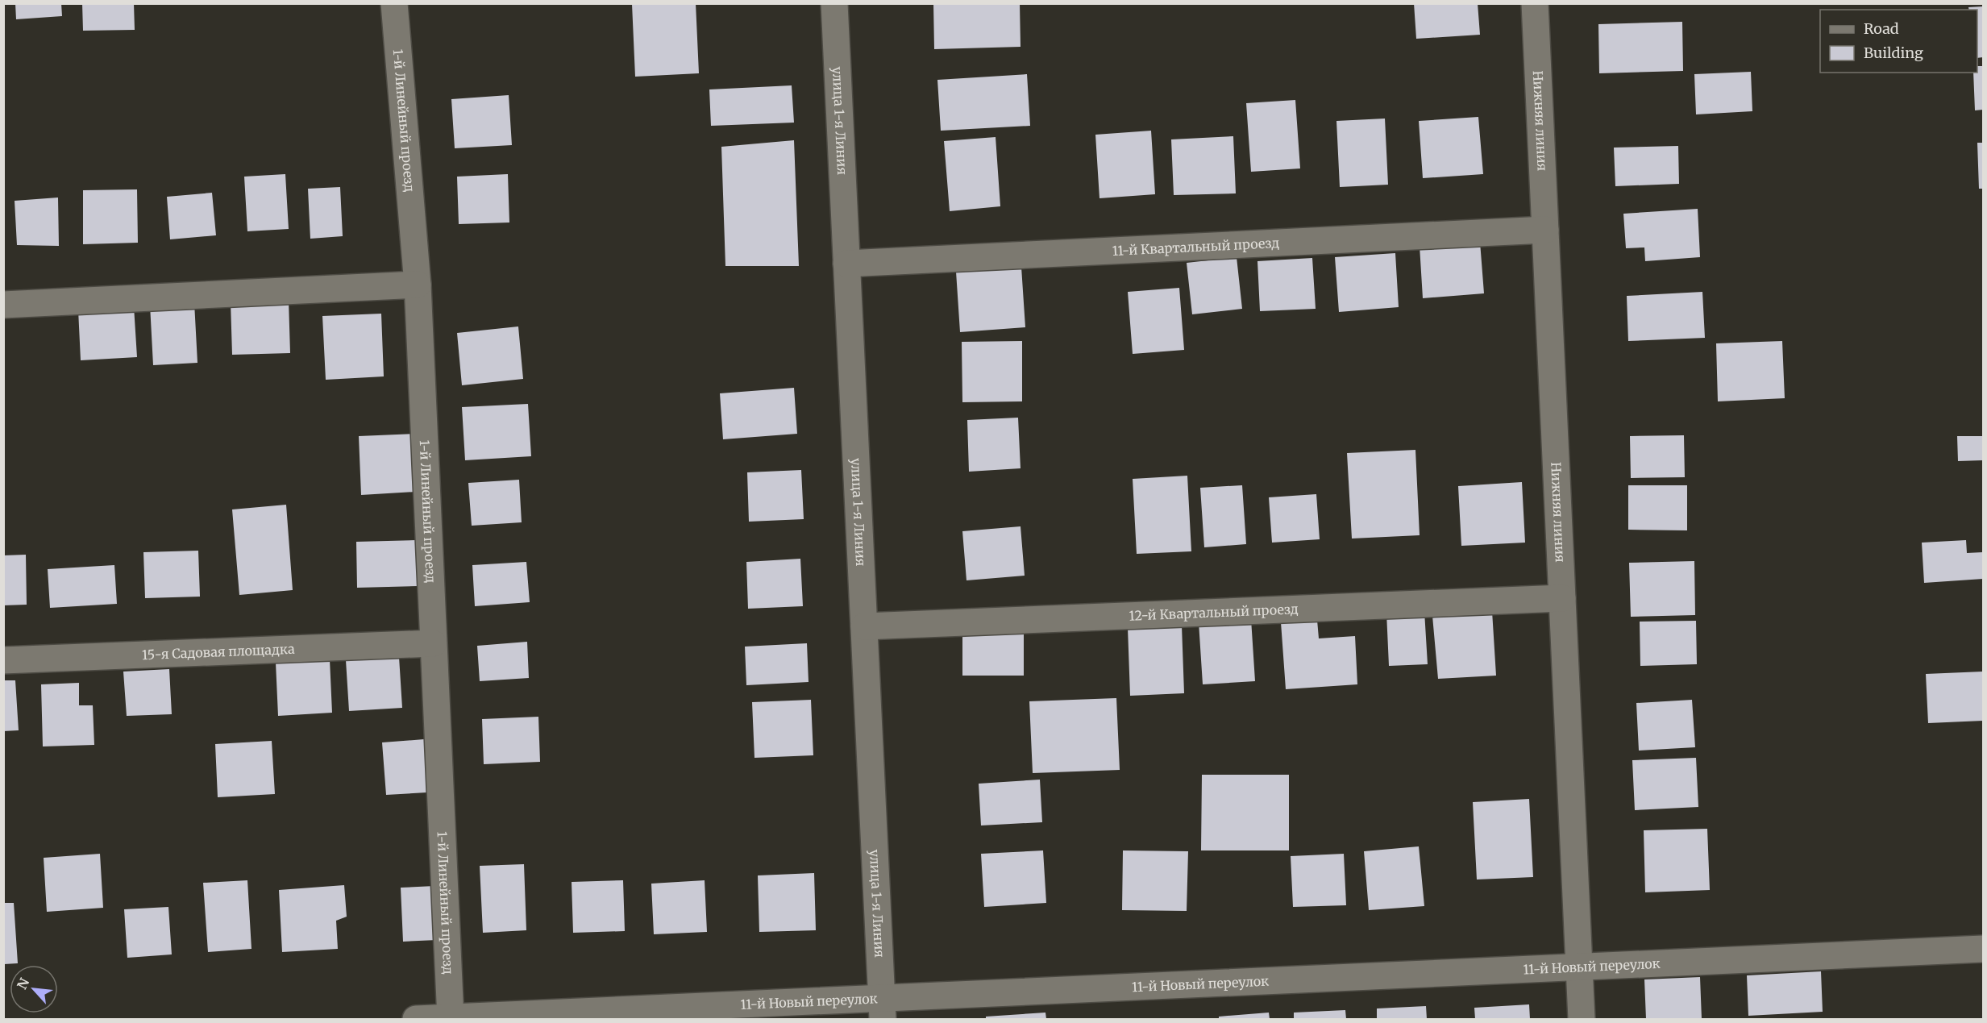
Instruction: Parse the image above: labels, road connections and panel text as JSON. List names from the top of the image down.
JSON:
{
  "streets": {
    "street": [
      "1-й Линейный проезд",
      "улица 1-я Линия",
      "Нижняя линия",
      "11-й Квартальный проезд",
      "12-й Квартальный проезд",
      "15-я Садовая площадка",
      "11-й Новый переулок"
    ]
  },
  "crossings": [
    ["1-й Линейный проезд", "15-я Садовая площадка"],
    ["1-й Линейный проезд", "11-й Новый переулок"],
    ["улица 1-я Линия", "11-й Квартальный проезд"],
    ["улица 1-я Линия", "12-й Квартальный проезд"],
    ["улица 1-я Линия", "11-й Новый переулок"],
    ["Нижняя линия", "11-й Квартальный проезд"],
    ["Нижняя линия", "12-й Квартальный проезд"],
    ["Нижняя линия", "11-й Новый переулок"]
  ],
  "legend": ["Road", "Building"],
  "north": "top left"
}
